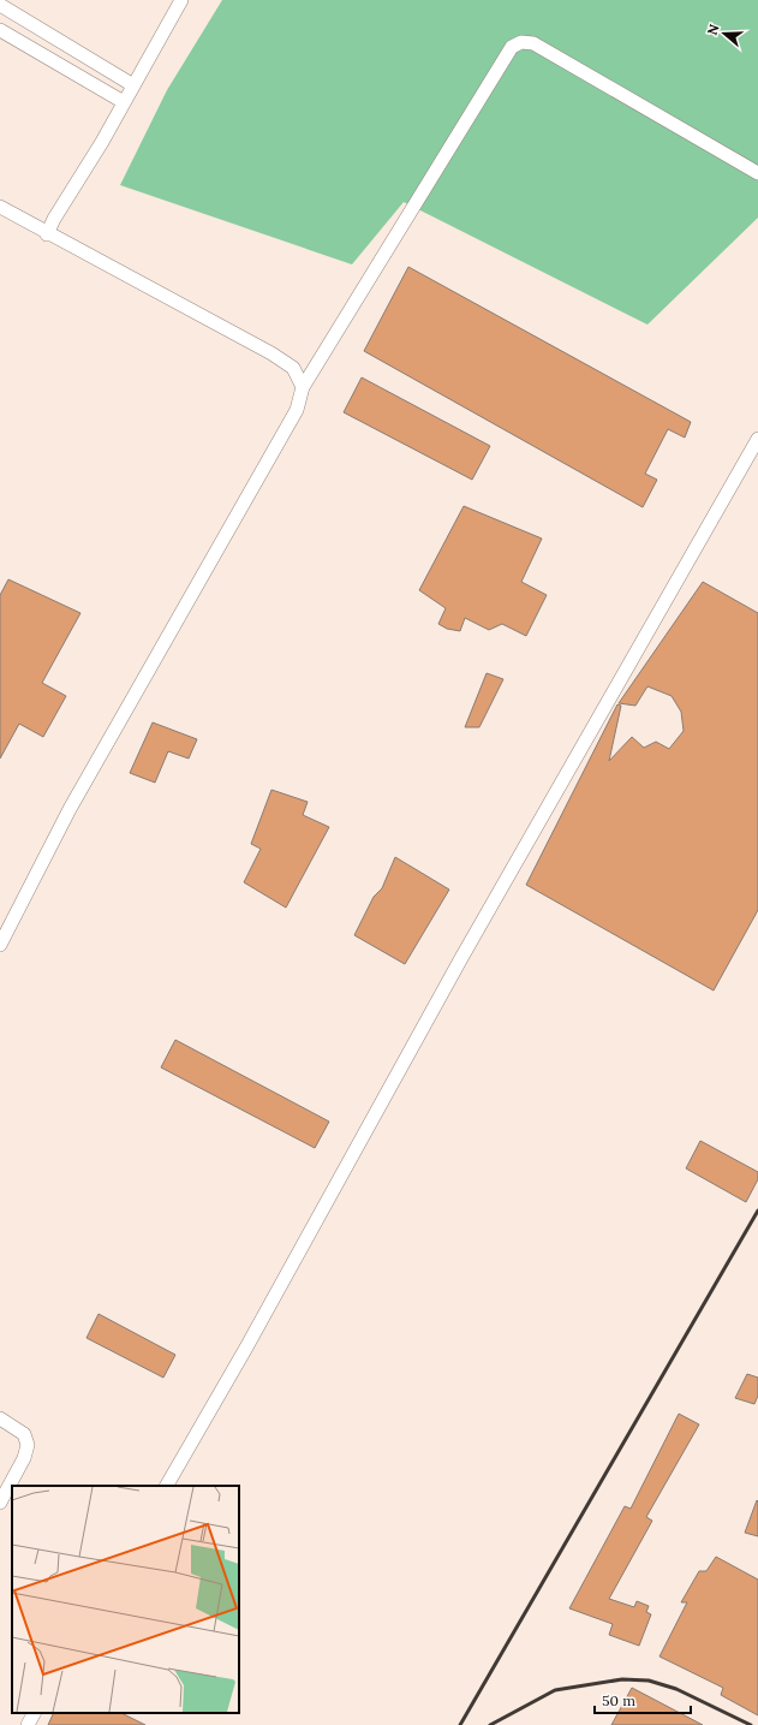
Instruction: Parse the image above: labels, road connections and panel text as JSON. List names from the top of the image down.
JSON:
{
  "scale_bar": "50 m",
  "north": "left"
}
